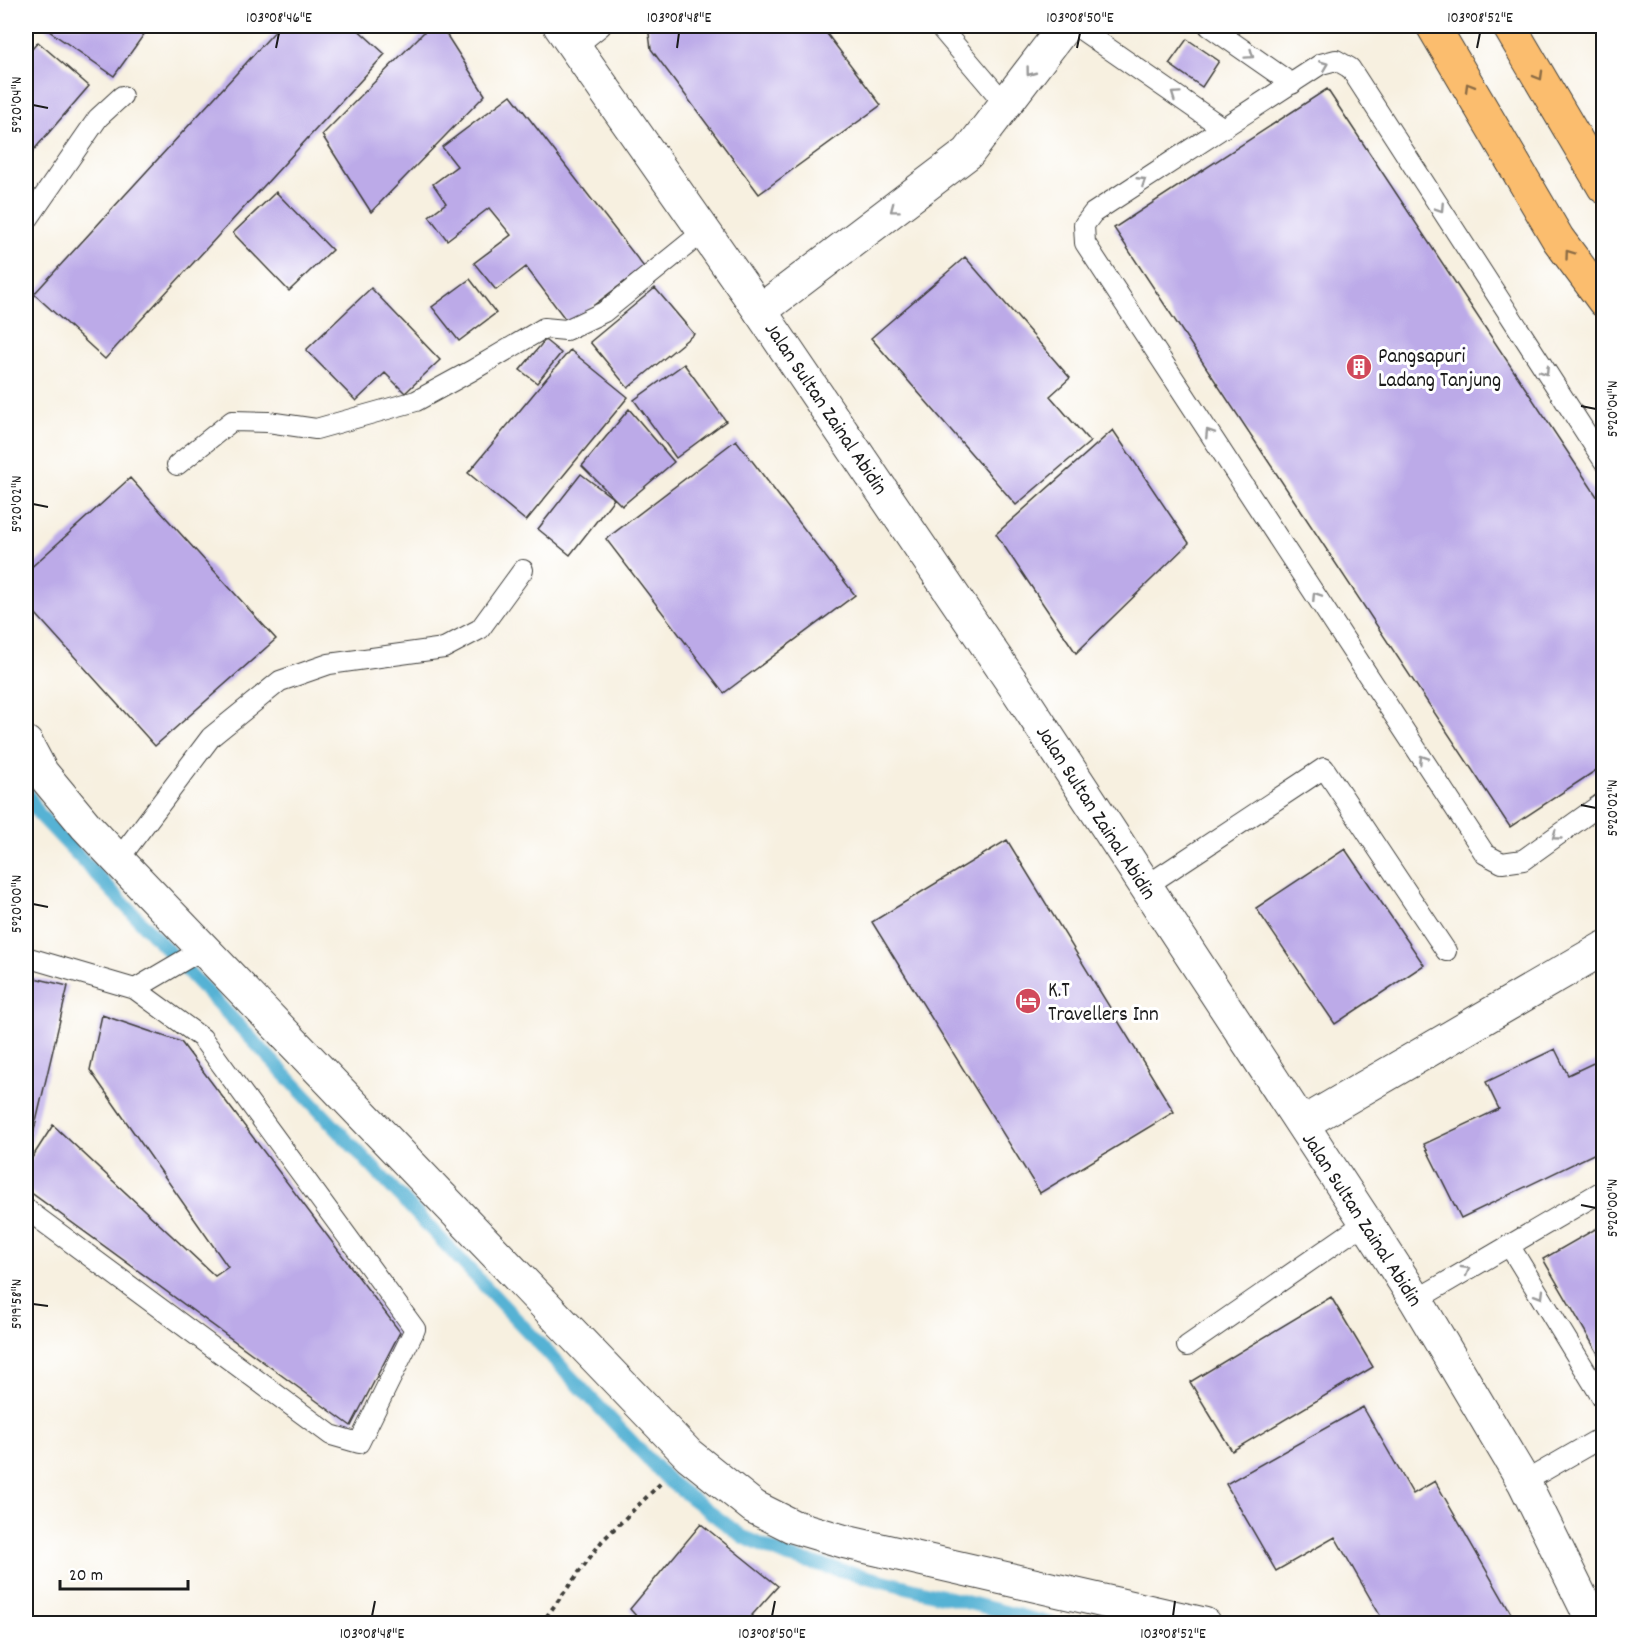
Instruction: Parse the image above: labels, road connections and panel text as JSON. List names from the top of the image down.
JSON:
{
  "streets": {
    "street": ["Jalan Sultan Zainal Abidin"]
  },
  "places": {
    "building": ["Pangsapuri Ladang Tanjung"],
    "hotel": ["K.T Travellers Inn"]
  },
  "scale_bar": "20 m",
  "coordinates": [
    "103°08'46\"E",
    "103°08'48\"E",
    "103°08'50\"E",
    "103°08'52\"E",
    "5°20'04\"N",
    "5°20'02\"N",
    "5°20'00\"N",
    "5°19'58\"N"
  ]
}
